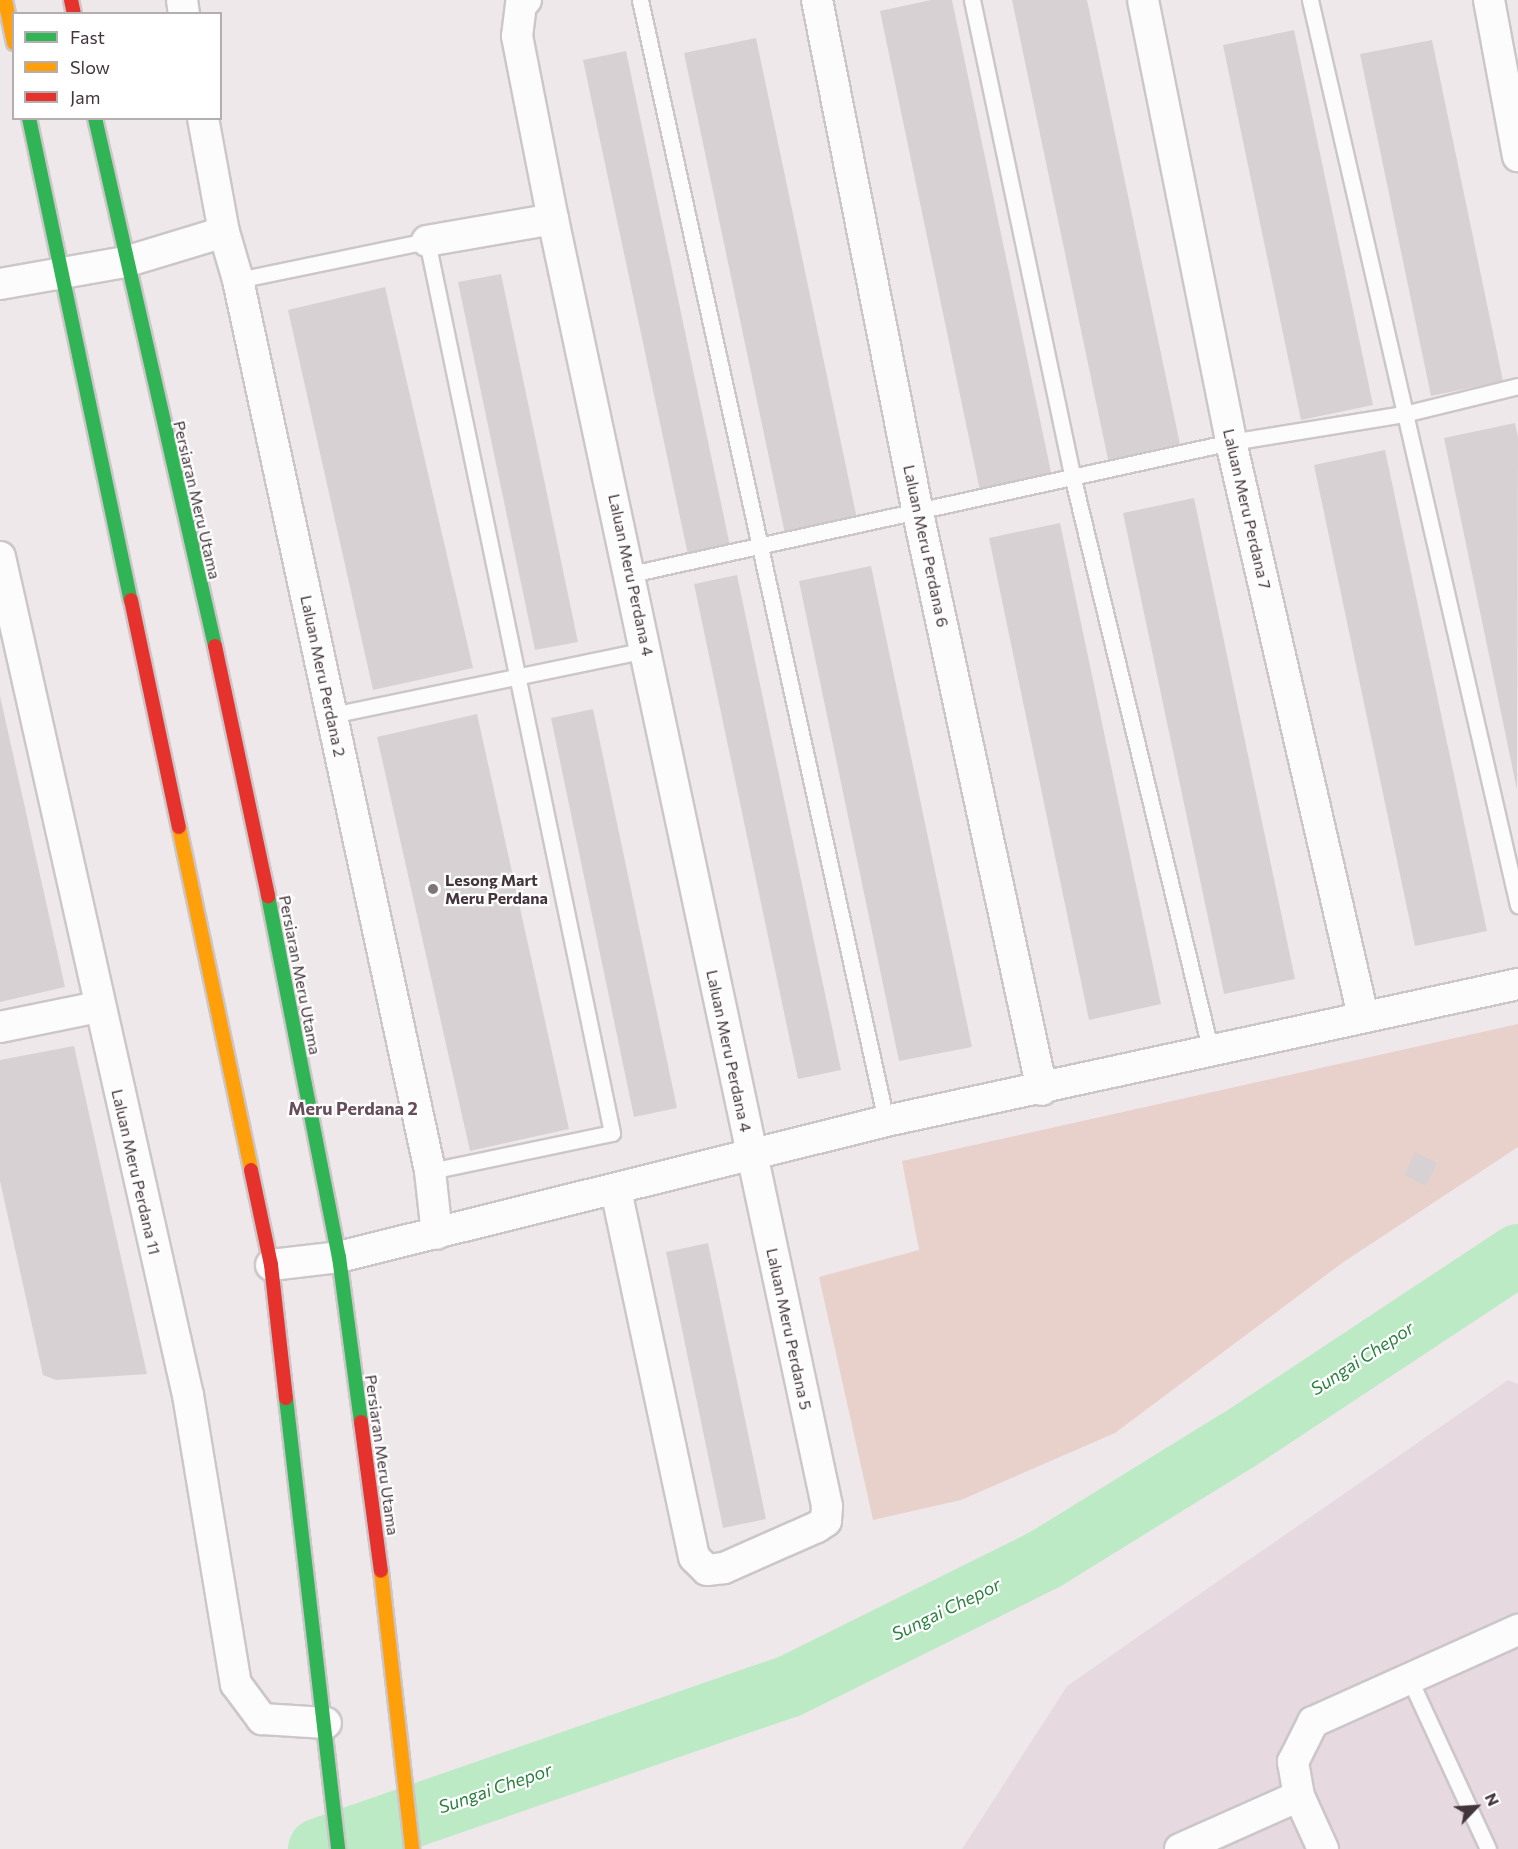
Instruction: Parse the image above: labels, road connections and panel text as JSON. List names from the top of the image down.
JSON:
{
  "streets": {
    "street": [
      "Persiaran Meru Utama",
      "Laluan Meru Perdana 7",
      "Laluan Meru Perdana 6",
      "Laluan Meru Perdana 4",
      "Laluan Meru Perdana 2",
      "Laluan Meru Perdana 11",
      "Laluan Meru Perdana 5"
    ]
  },
  "crossings": [
    ["Laluan Meru Perdana 4", "Laluan Meru Perdana 5"]
  ],
  "districts": ["Meru Perdana 2"],
  "water": ["Sungai Chepor"],
  "places": ["Lesong Mart Meru Perdana"],
  "legend": ["Fast", "Slow", "Jam"],
  "north": "top right"
}
